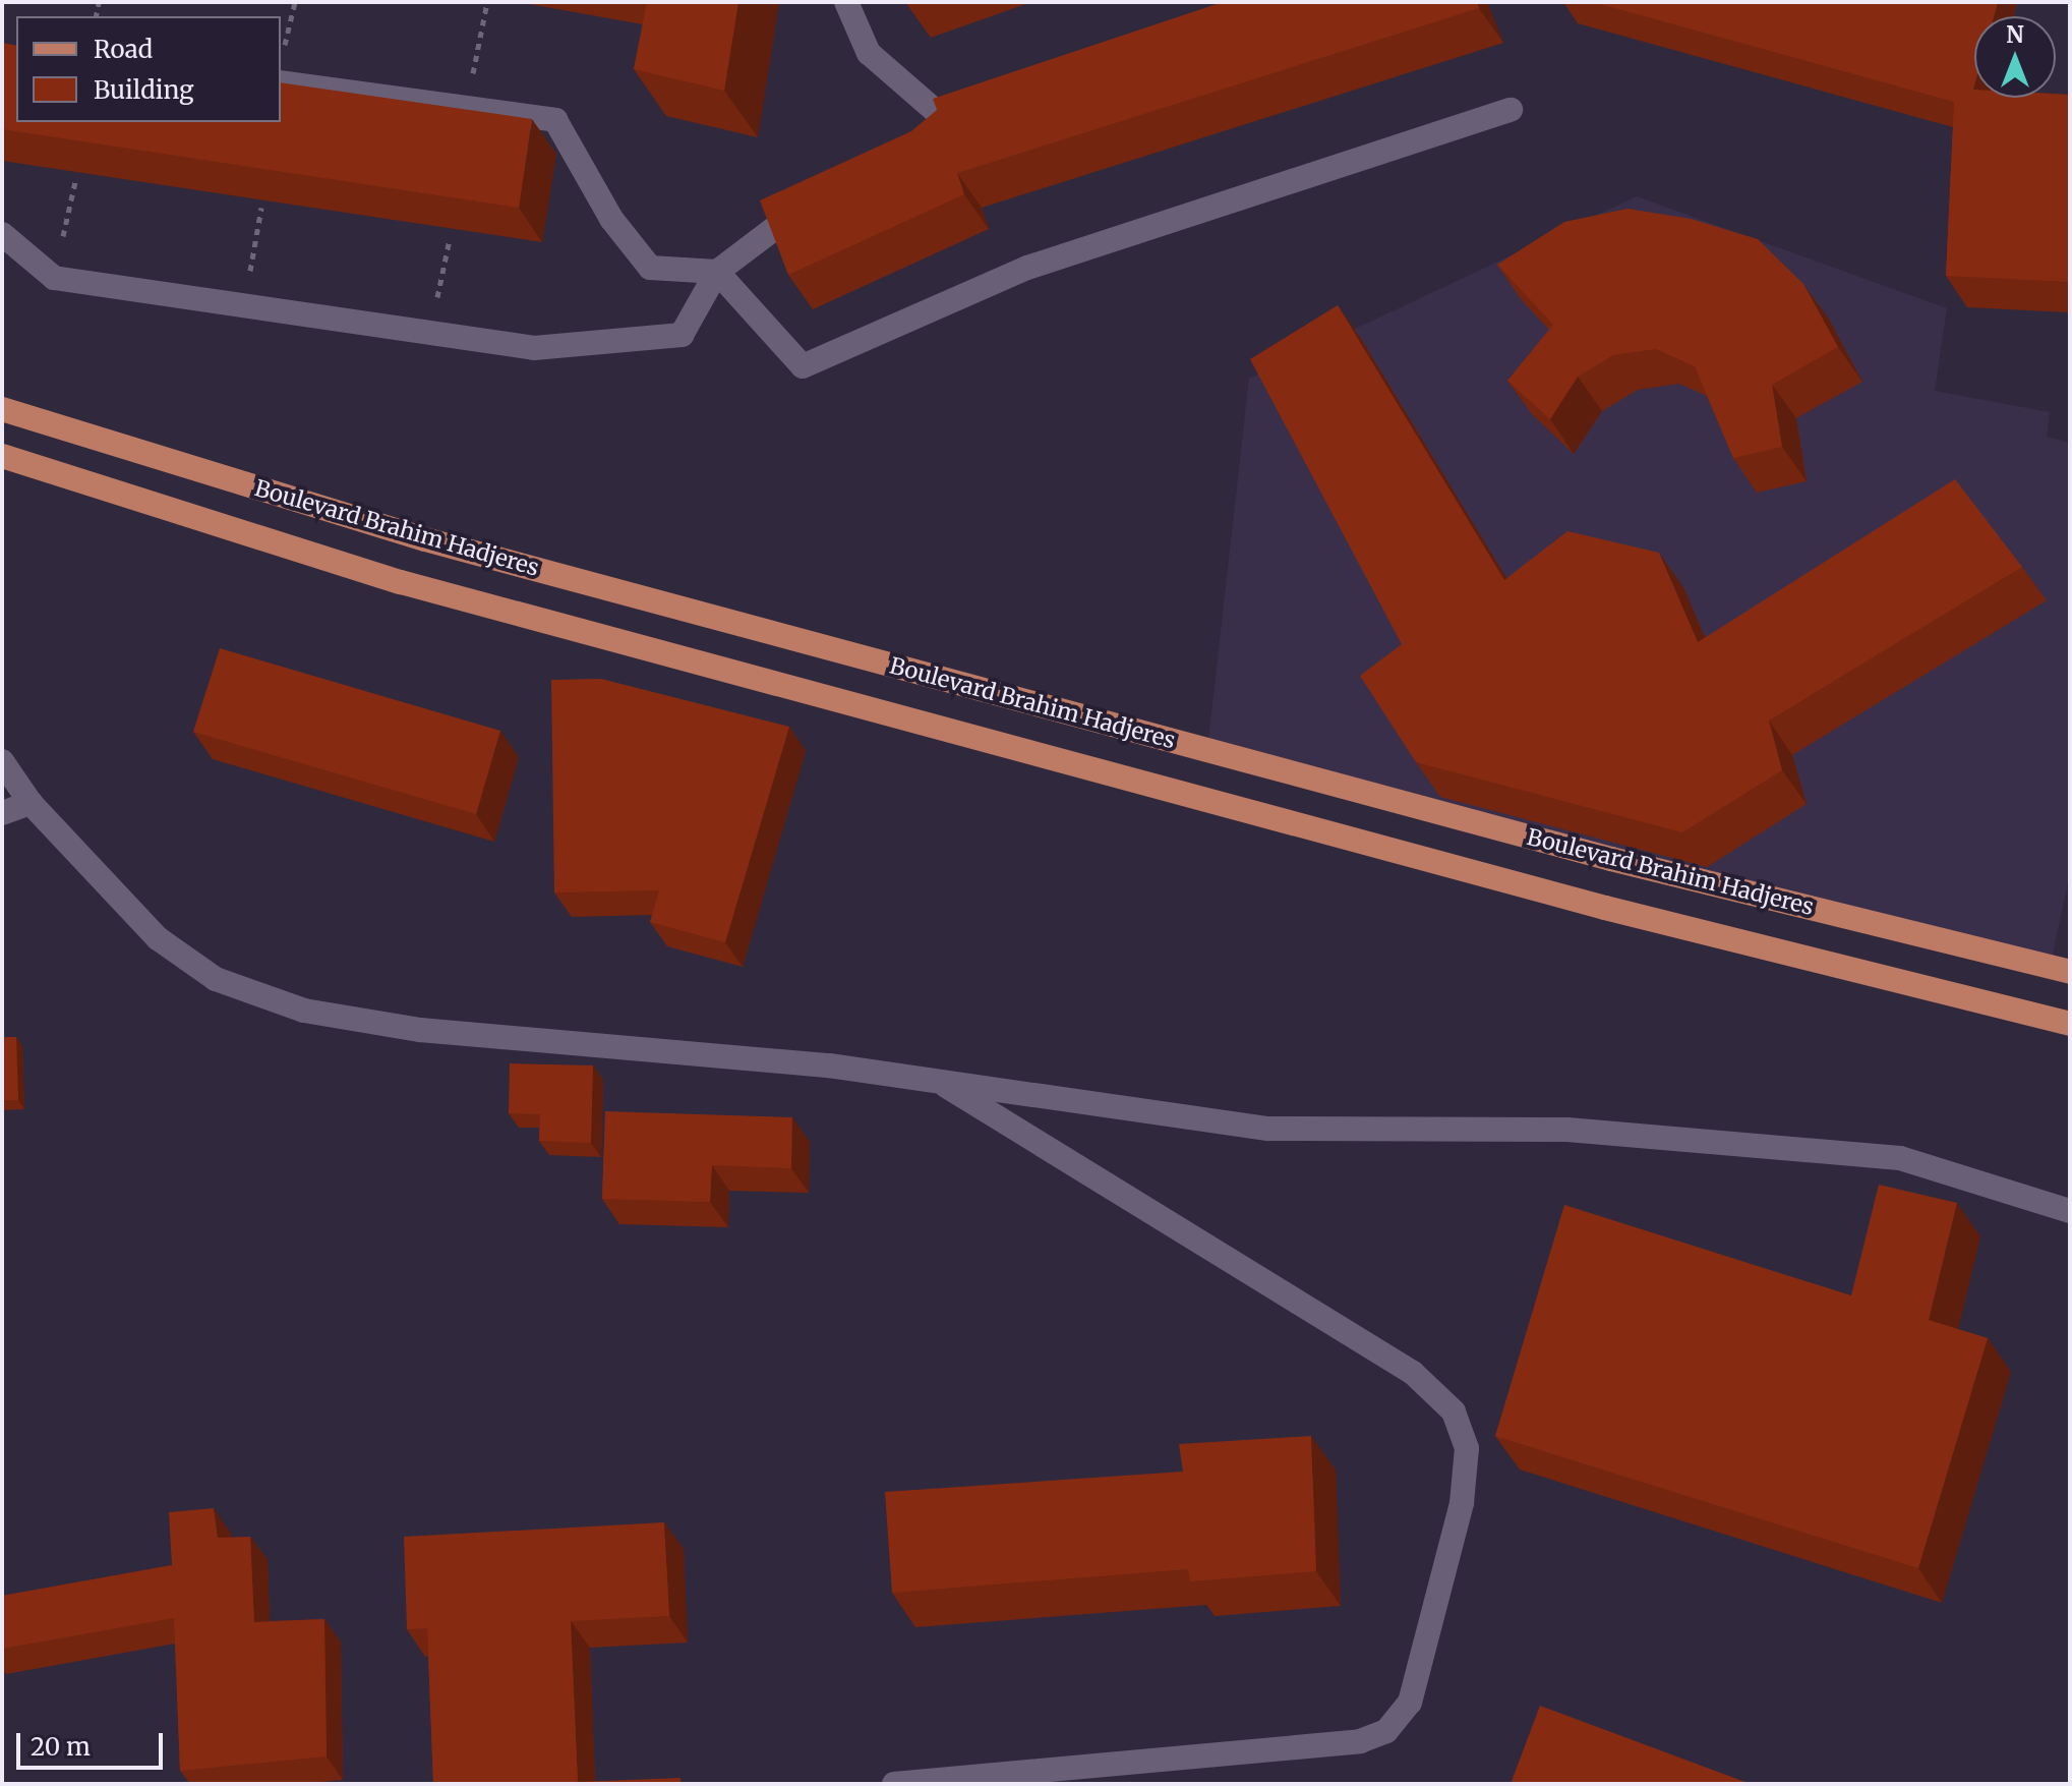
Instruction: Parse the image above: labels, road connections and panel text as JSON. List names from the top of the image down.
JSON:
{
  "streets": {
    "main road": ["Boulevard Brahim Hadjeres"]
  },
  "legend": ["Road", "Building"],
  "scale_bar": "20 m",
  "north": "top"
}
